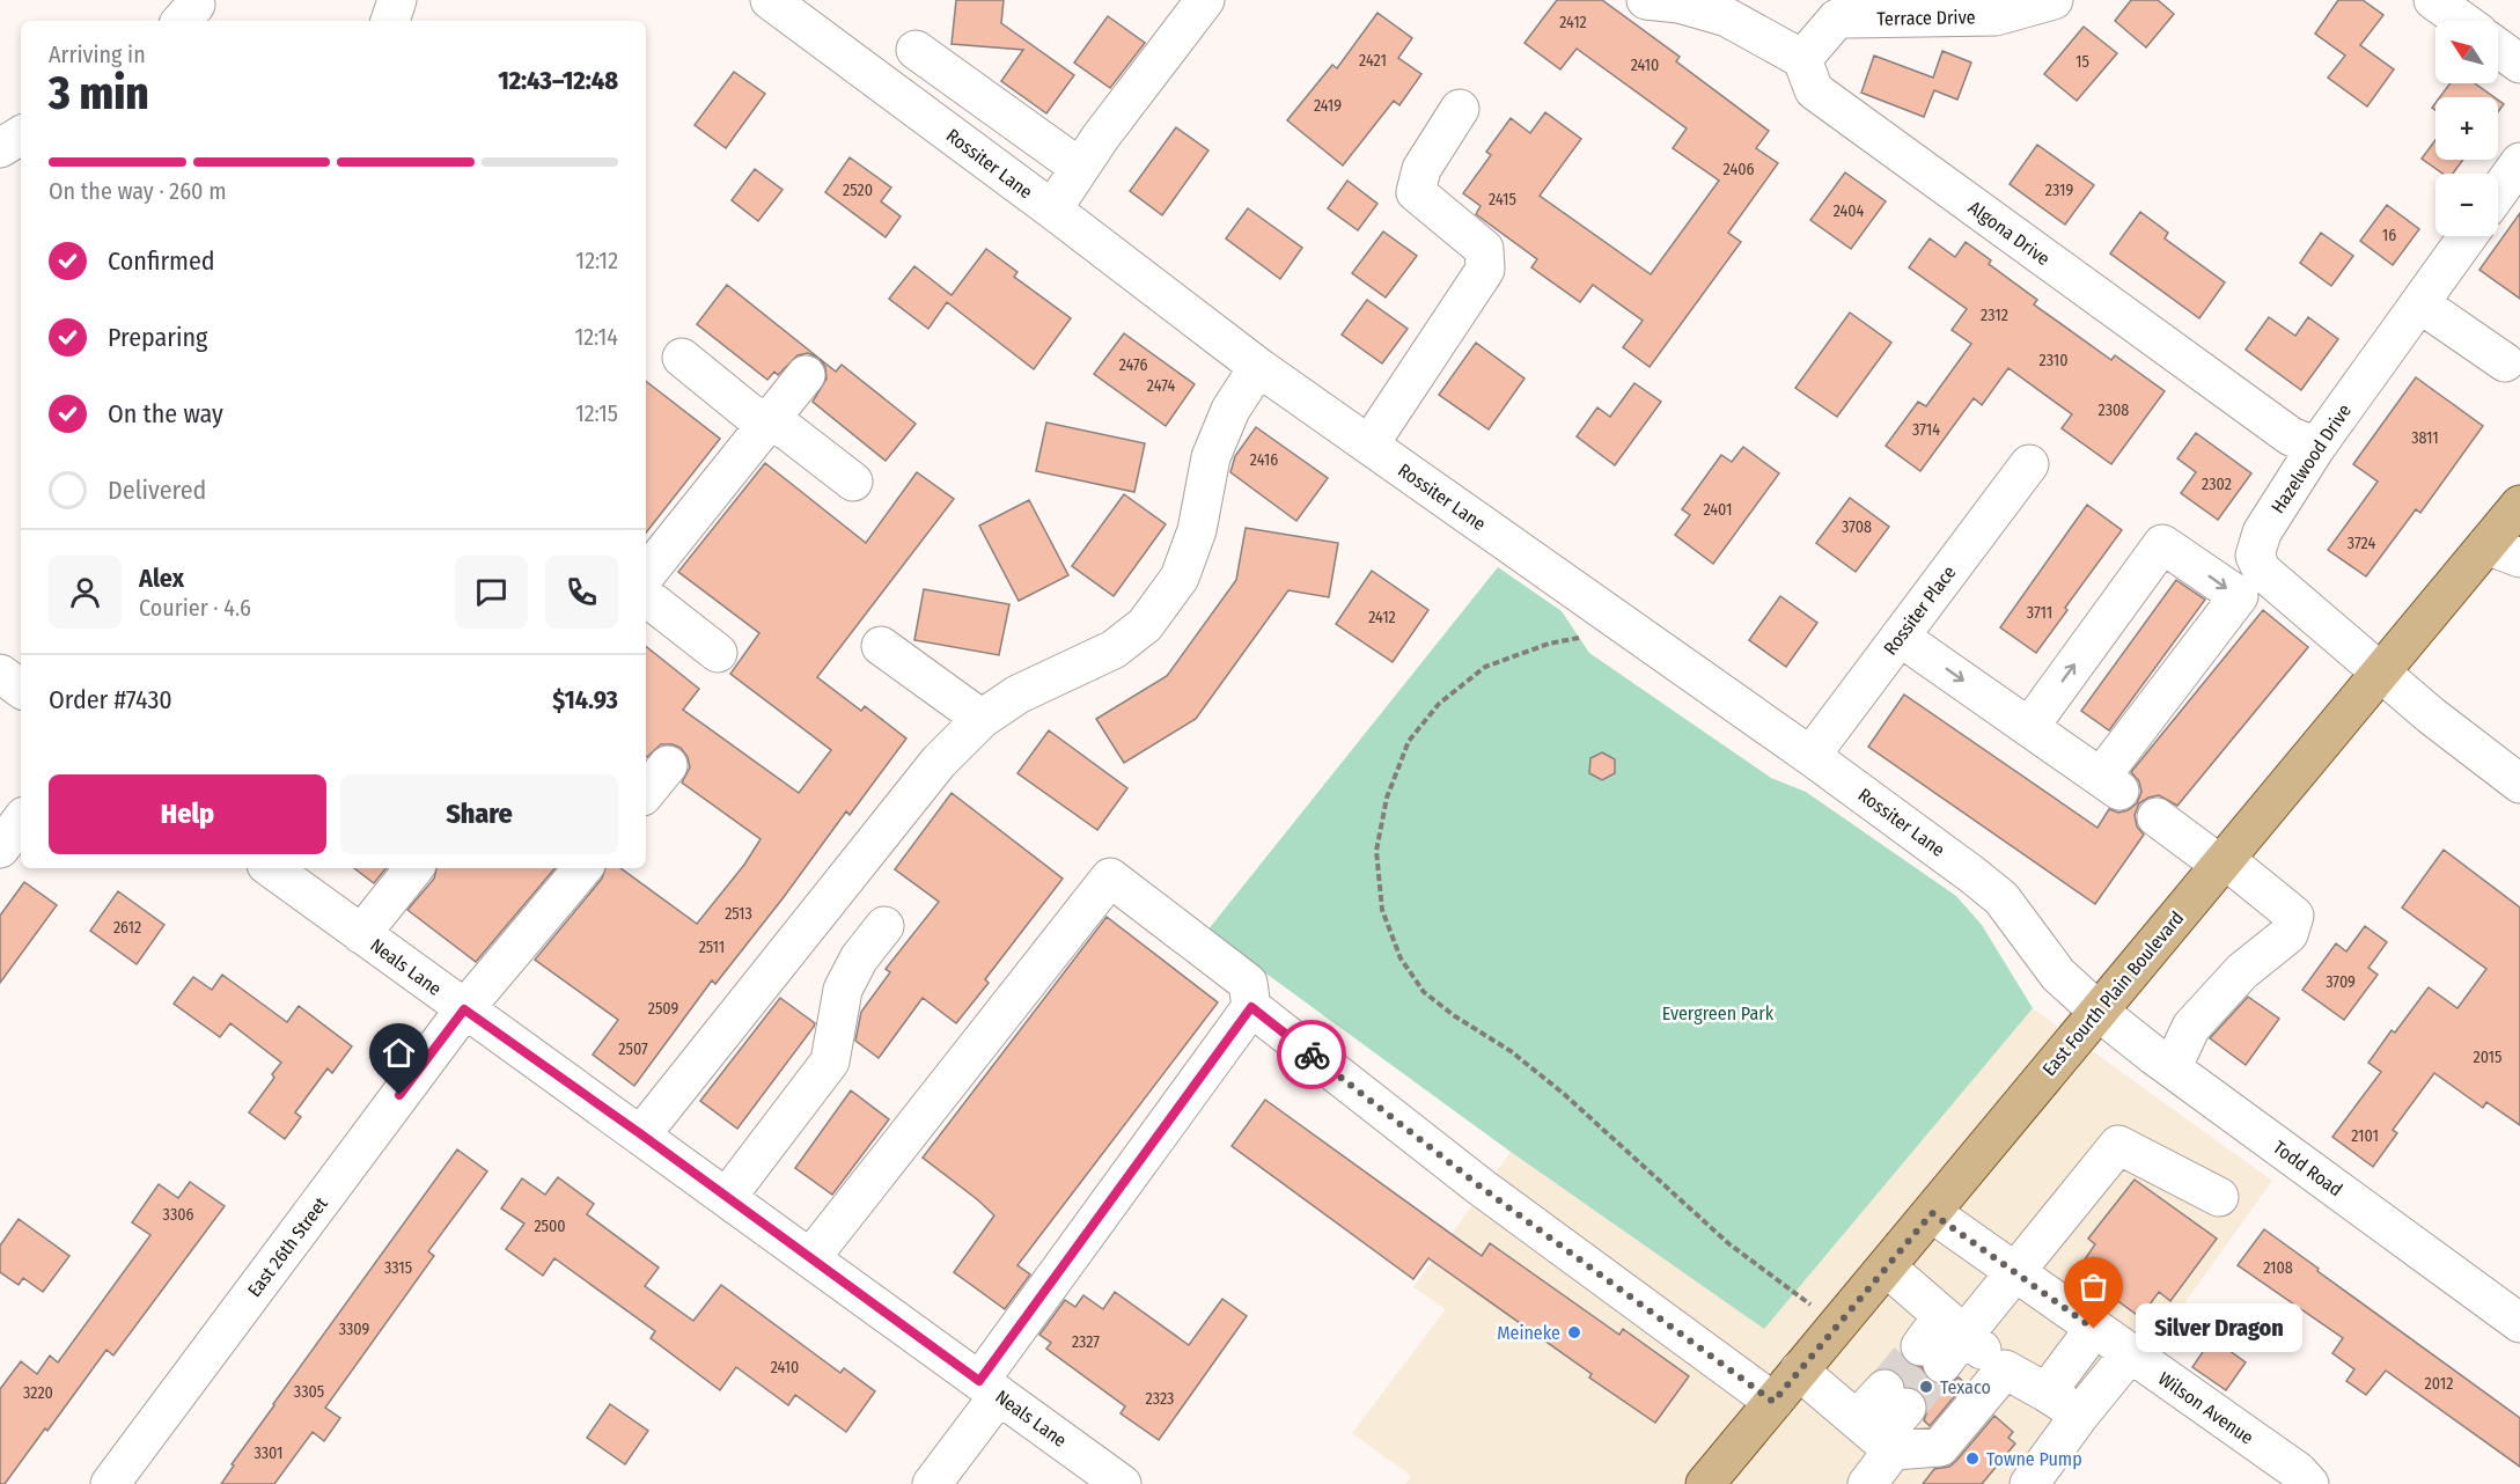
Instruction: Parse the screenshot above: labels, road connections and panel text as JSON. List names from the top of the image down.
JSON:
{
  "streets": {
    "main road": ["East Fourth Plain Boulevard"],
    "street": [
      "Terrace Drive",
      "Rossiter Lane",
      "Algona Drive",
      "Hazelwood Drive",
      "Rossiter Place",
      "Neals Lane",
      "Todd Road",
      "East 26th Street",
      "Wilson Avenue"
    ]
  },
  "crossings": [
    ["Rossiter Lane", "Rossiter Place"],
    ["Rossiter Lane", "East Fourth Plain Boulevard"],
    ["Rossiter Lane", "Todd Road"],
    ["Algona Drive", "Hazelwood Drive"],
    ["Hazelwood Drive", "East Fourth Plain Boulevard"],
    ["Neals Lane", "East 26th Street"],
    ["East Fourth Plain Boulevard", "Todd Road"],
    ["East Fourth Plain Boulevard", "Wilson Avenue"]
  ],
  "parks": ["Evergreen Park"],
  "places": [
    "Silver Dragon",
    "Meineke",
    "Texaco",
    "Towne Pump"
  ],
  "house_numbers": [
    "2412",
    "2421",
    "15",
    "2410",
    "2419",
    "2406",
    "2520",
    "2319",
    "2415",
    "2404",
    "16",
    "2312",
    "2310",
    "2476",
    "2474",
    "2308",
    "3714",
    "3811",
    "2416",
    "2302",
    "2401",
    "3708",
    "3724",
    "3711",
    "2412",
    "2513",
    "2612",
    "2511",
    "3709",
    "2509",
    "2507",
    "2015",
    "2101",
    "3306",
    "2500",
    "3315",
    "2108",
    "3309",
    "2327",
    "2410",
    "2012",
    "3305",
    "3220",
    "2323",
    "3301"
  ],
  "north": "top left",
  "page": {
    "map_buttons": ["+", "−"],
    "heading": ["3 min", "Arriving in", "12:43–12:48"],
    "panel": [
      "Alex",
      "Courier · 4.6",
      "Order #7430",
      "$14.93"
    ],
    "bar": "On the way · 260 m",
    "list": [
      ["Confirmed", "12:12"],
      ["Preparing", "12:14"],
      ["On the way", "12:15"],
      "Delivered"
    ],
    "buttons": ["Help", "Share"],
    "bubble": "Silver Dragon"
  }
}
